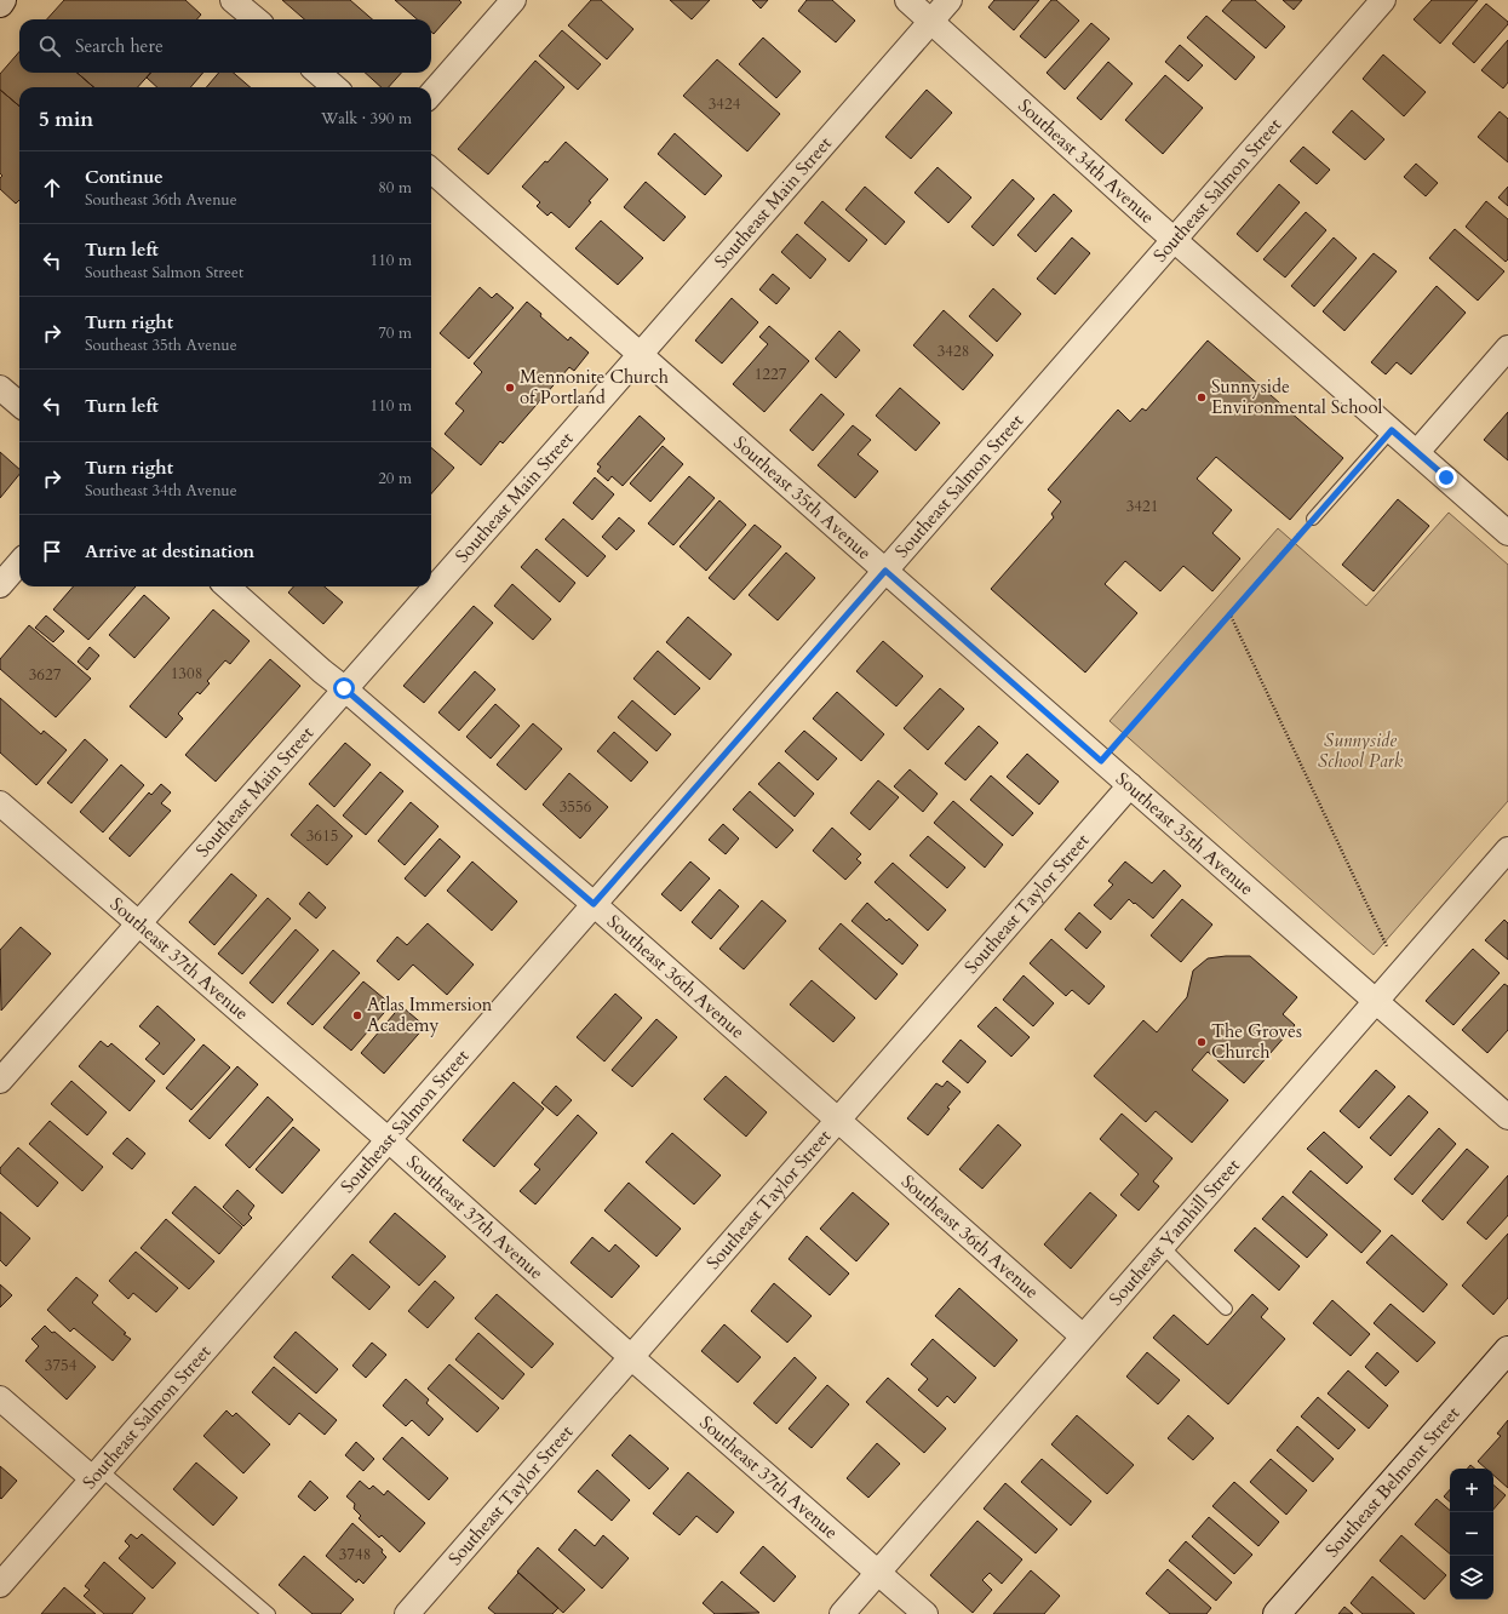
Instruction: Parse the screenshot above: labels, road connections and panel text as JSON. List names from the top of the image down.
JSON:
{
  "streets": {
    "main road": ["Southeast Belmont Street"],
    "street": [
      "Southeast 34th Avenue",
      "Southeast Salmon Street",
      "Southeast Main Street",
      "Southeast 35th Avenue",
      "Southeast Taylor Street",
      "Southeast 37th Avenue",
      "Southeast 36th Avenue",
      "Southeast Yamhill Street"
    ]
  },
  "crossings": [
    ["Southeast 34th Avenue", "Southeast Salmon Street"],
    ["Southeast 34th Avenue", "Southeast Main Street"],
    ["Southeast Salmon Street", "Southeast 35th Avenue"],
    ["Southeast Salmon Street", "Southeast 37th Avenue"],
    ["Southeast Salmon Street", "Southeast 36th Avenue"],
    ["Southeast Main Street", "Southeast 35th Avenue"],
    ["Southeast Main Street", "Southeast 37th Avenue"],
    ["Southeast Main Street", "Southeast 36th Avenue"],
    ["Southeast 35th Avenue", "Southeast Taylor Street"],
    ["Southeast 35th Avenue", "Southeast Yamhill Street"],
    ["Southeast Taylor Street", "Southeast 37th Avenue"],
    ["Southeast Taylor Street", "Southeast 36th Avenue"],
    ["Southeast 37th Avenue", "Southeast Yamhill Street"],
    ["Southeast 36th Avenue", "Southeast Yamhill Street"]
  ],
  "parks": ["Sunnyside School Park"],
  "places": [
    "Mennonite Church of Portland",
    "Sunnyside Environmental School",
    "Atlas Immersion Academy",
    "The Groves Church"
  ],
  "house_numbers": [
    "3424",
    "3428",
    "1227",
    "3421",
    "1308",
    "3627",
    "3556",
    "3615",
    "3754",
    "3748"
  ],
  "page": {
    "search": "Search here",
    "heading": ["5 min", "Walk · 390 m"],
    "list": [
      ["Continue", "Southeast 36th Avenue", "80 m"],
      ["Turn left", "Southeast Salmon Street", "110 m"],
      ["Turn right", "Southeast 35th Avenue", "70 m"],
      ["Turn left", "110 m"],
      ["Turn right", "Southeast 34th Avenue", "20 m"],
      "Arrive at destination"
    ],
    "map_buttons": ["+", "−"]
  }
}
